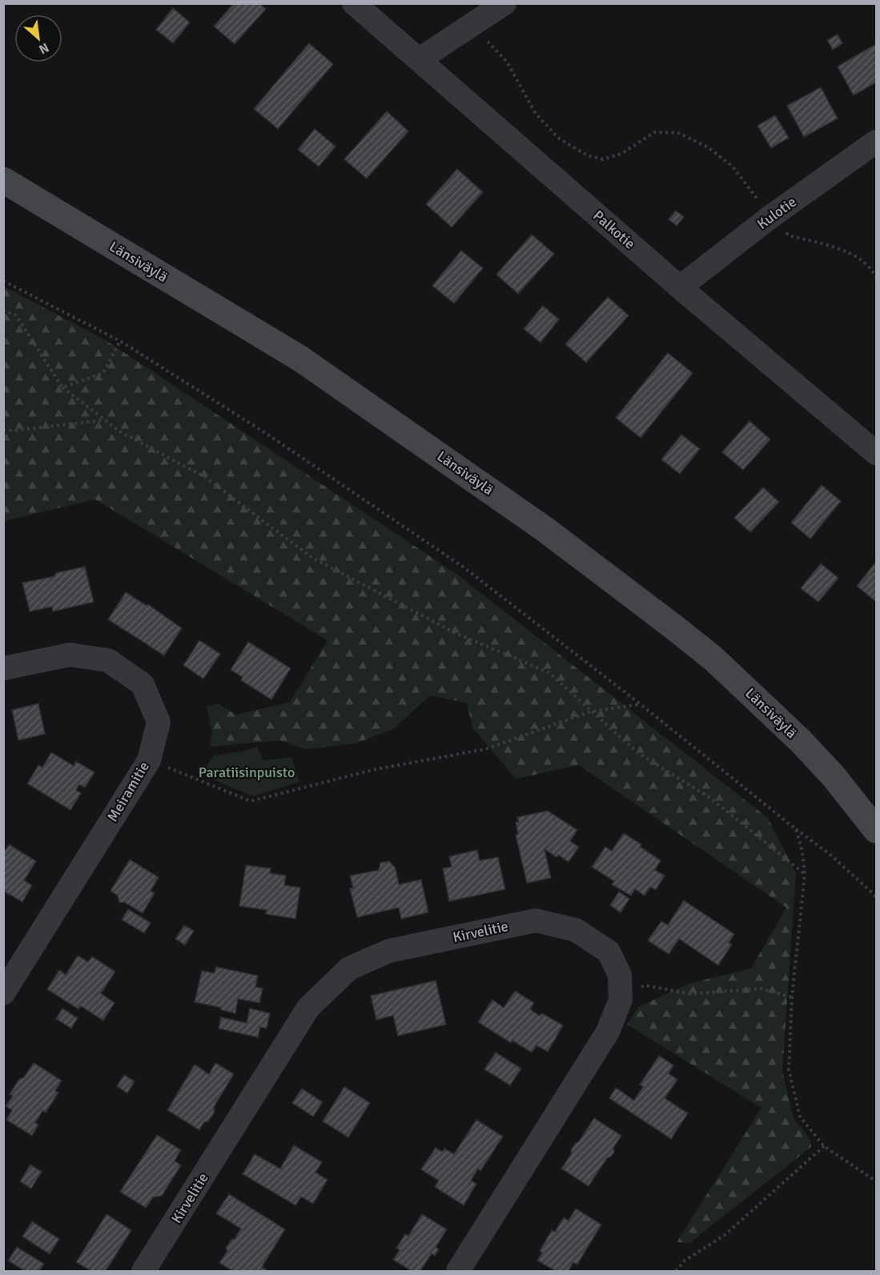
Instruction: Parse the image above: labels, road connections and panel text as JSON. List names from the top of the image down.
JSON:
{
  "streets": {
    "main road": ["Länsiväylä"],
    "street": [
      "Kulotie",
      "Palkotie",
      "Meiramitie",
      "Kirvelitie"
    ]
  },
  "crossings": [
    ["Kulotie", "Palkotie"]
  ],
  "parks": ["Paratiisinpuisto"],
  "north": "bottom right"
}
